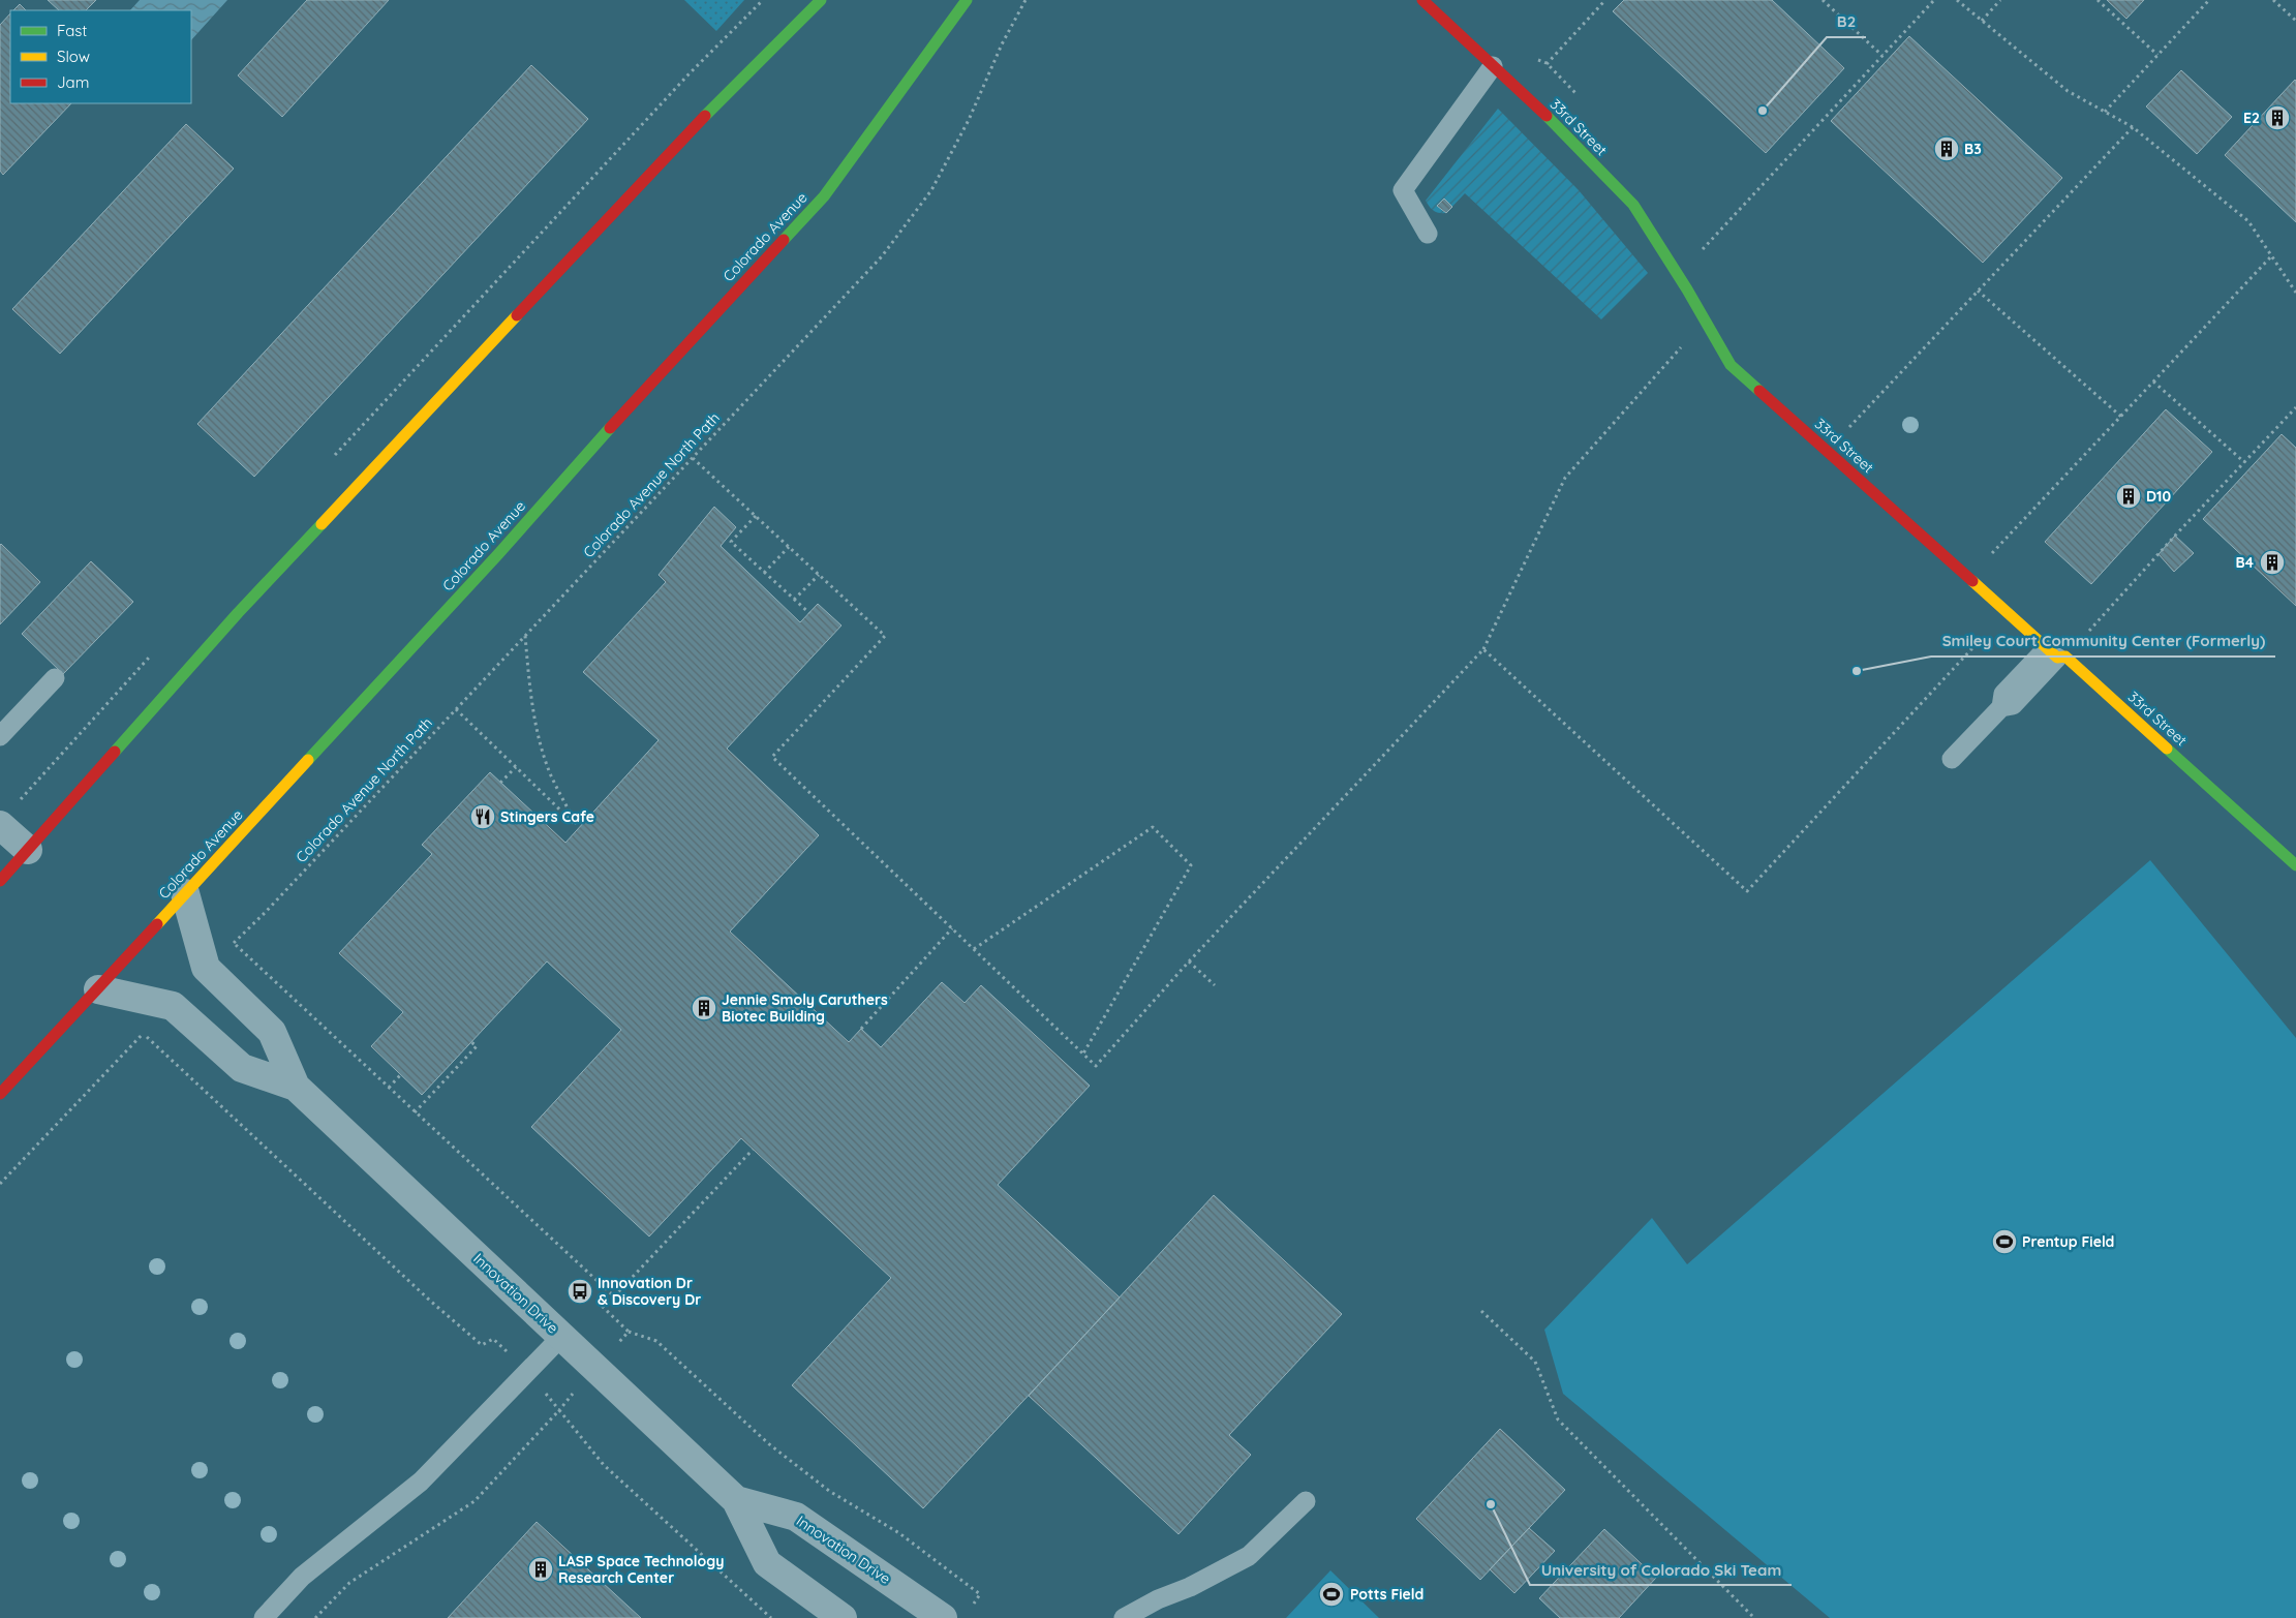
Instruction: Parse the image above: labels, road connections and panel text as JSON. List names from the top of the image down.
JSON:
{
  "streets": {
    "main road": ["33rd Street", "Colorado Avenue"],
    "street": ["Innovation Drive"],
    "path": ["Colorado Avenue North Path"]
  },
  "crossings": [
    ["Colorado Avenue", "Innovation Drive"]
  ],
  "places": {
    "other": ["B2", "Smiley Court Community Center (Formerly)", "University of Colorado Ski Team"],
    "building": [
      "E2",
      "B3",
      "D10",
      "B4",
      "Jennie Smoly Caruthers Biotec Building",
      "LASP Space Technology Research Center"
    ],
    "restaurant": ["Stingers Cafe"],
    "sports": ["Prentup Field", "Potts Field"],
    "bus stop": ["Innovation Dr & Discovery Dr"]
  },
  "legend": ["Fast", "Slow", "Jam"]
}
